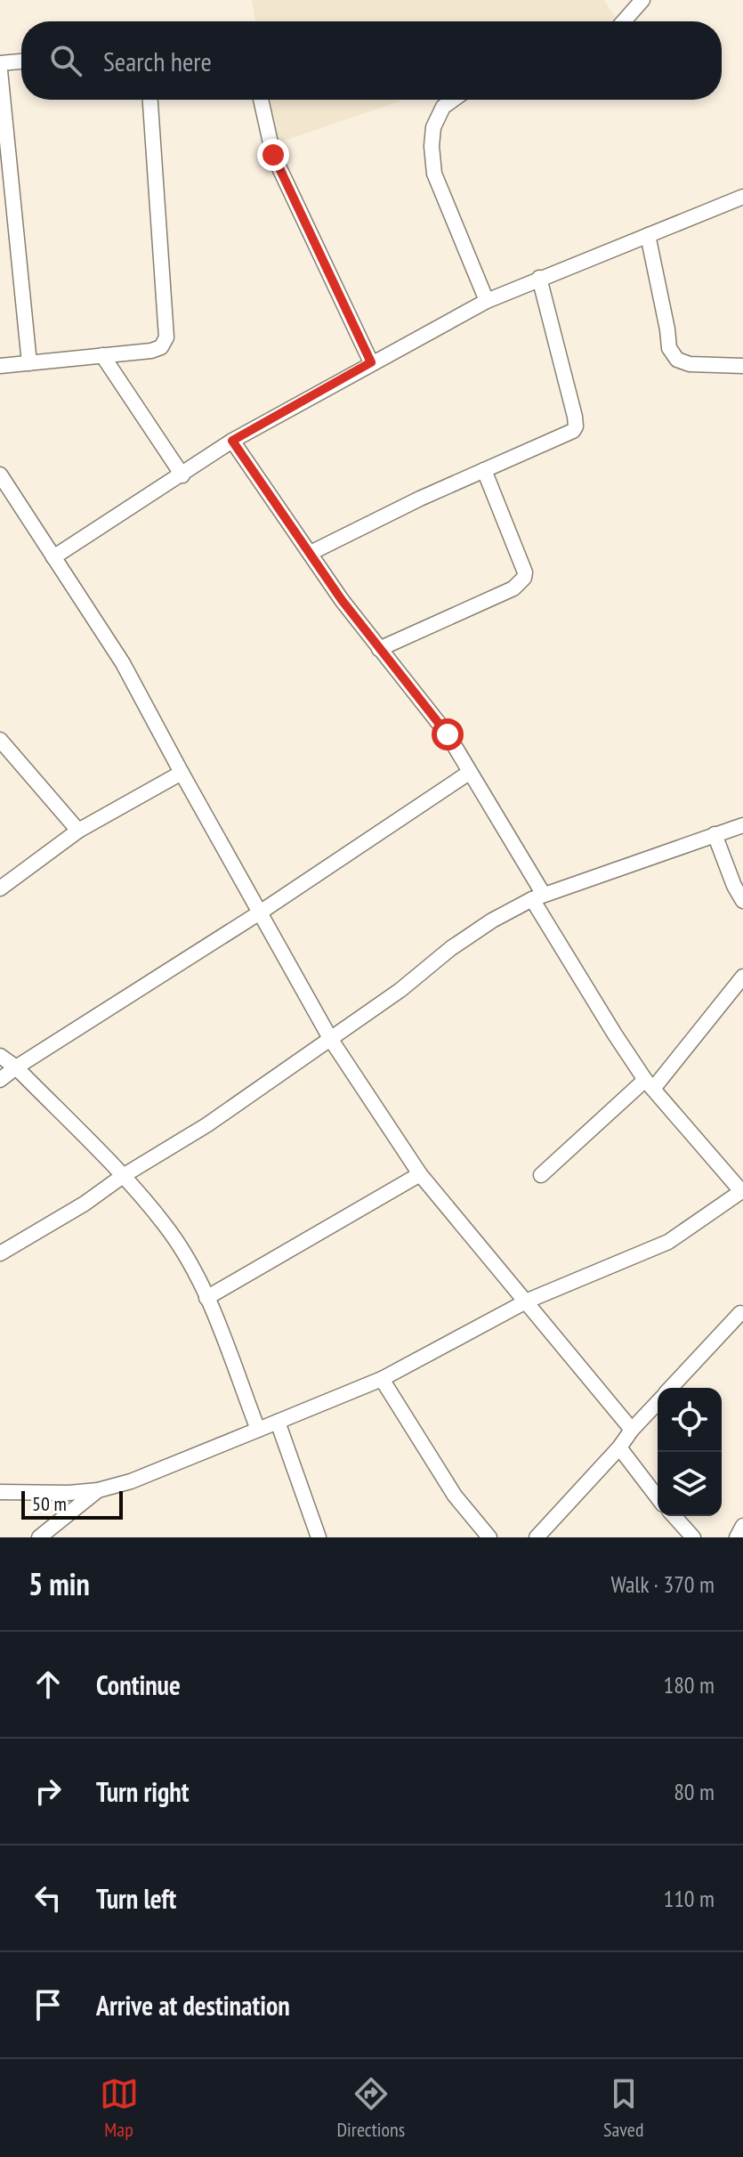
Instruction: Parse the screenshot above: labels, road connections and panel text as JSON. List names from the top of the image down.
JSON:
{
  "scale_bar": "50 m",
  "page": {
    "search": "Search here",
    "scale": "50 m",
    "heading": ["5 min", "Walk · 370 m"],
    "list": [
      ["Continue", "180 m"],
      ["Turn right", "80 m"],
      ["Turn left", "110 m"],
      "Arrive at destination"
    ],
    "nav": ["Map", "Directions", "Saved"]
  }
}
